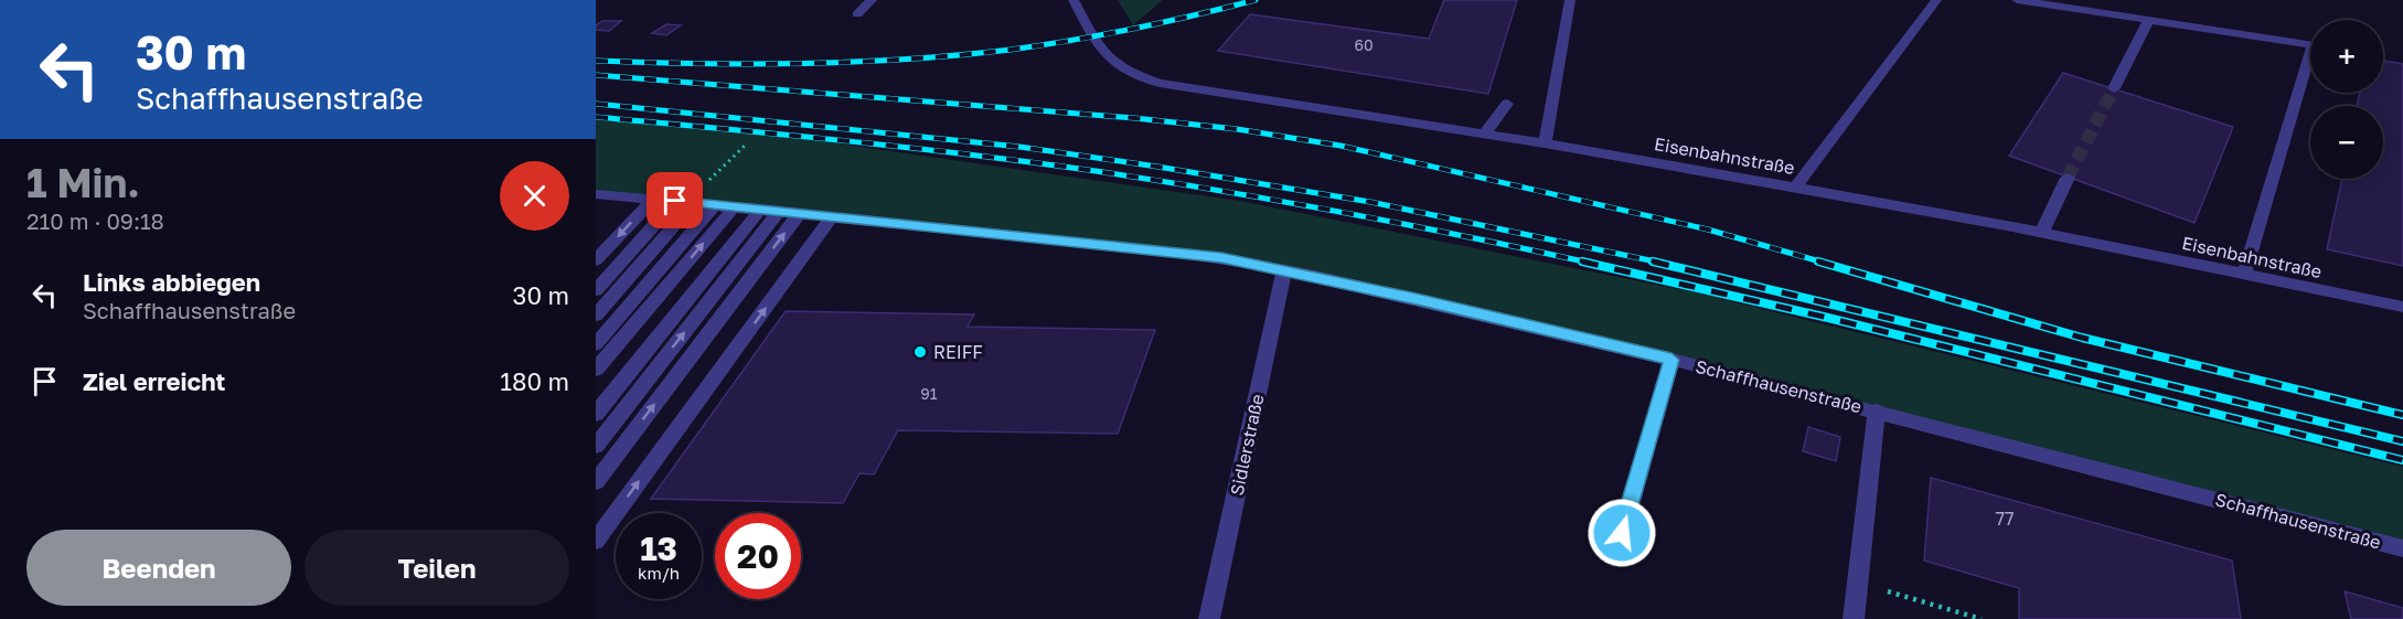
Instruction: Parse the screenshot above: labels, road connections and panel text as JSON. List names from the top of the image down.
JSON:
{
  "streets": {
    "street": ["Eisenbahnstraße", "Schaffhausenstraße", "Sidlerstraße"]
  },
  "crossings": [
    ["Schaffhausenstraße", "Sidlerstraße"]
  ],
  "places": ["REIFF"],
  "house_numbers": ["60", "91", "77"],
  "page": {
    "turn": ["30 m", "Schaffhausenstraße"],
    "map_buttons": ["+", "−"],
    "heading": ["1 Min.", "210 m · 09:18"],
    "list": [
      {
        "name": "Links abbiegen",
        "note": "Schaffhausenstraße",
        "value": "30 m"
      },
      {
        "name": "Ziel erreicht",
        "value": "180 m"
      }
    ],
    "speed": "13 km/h",
    "limit": "20",
    "buttons": ["Beenden", "Teilen"]
  }
}
